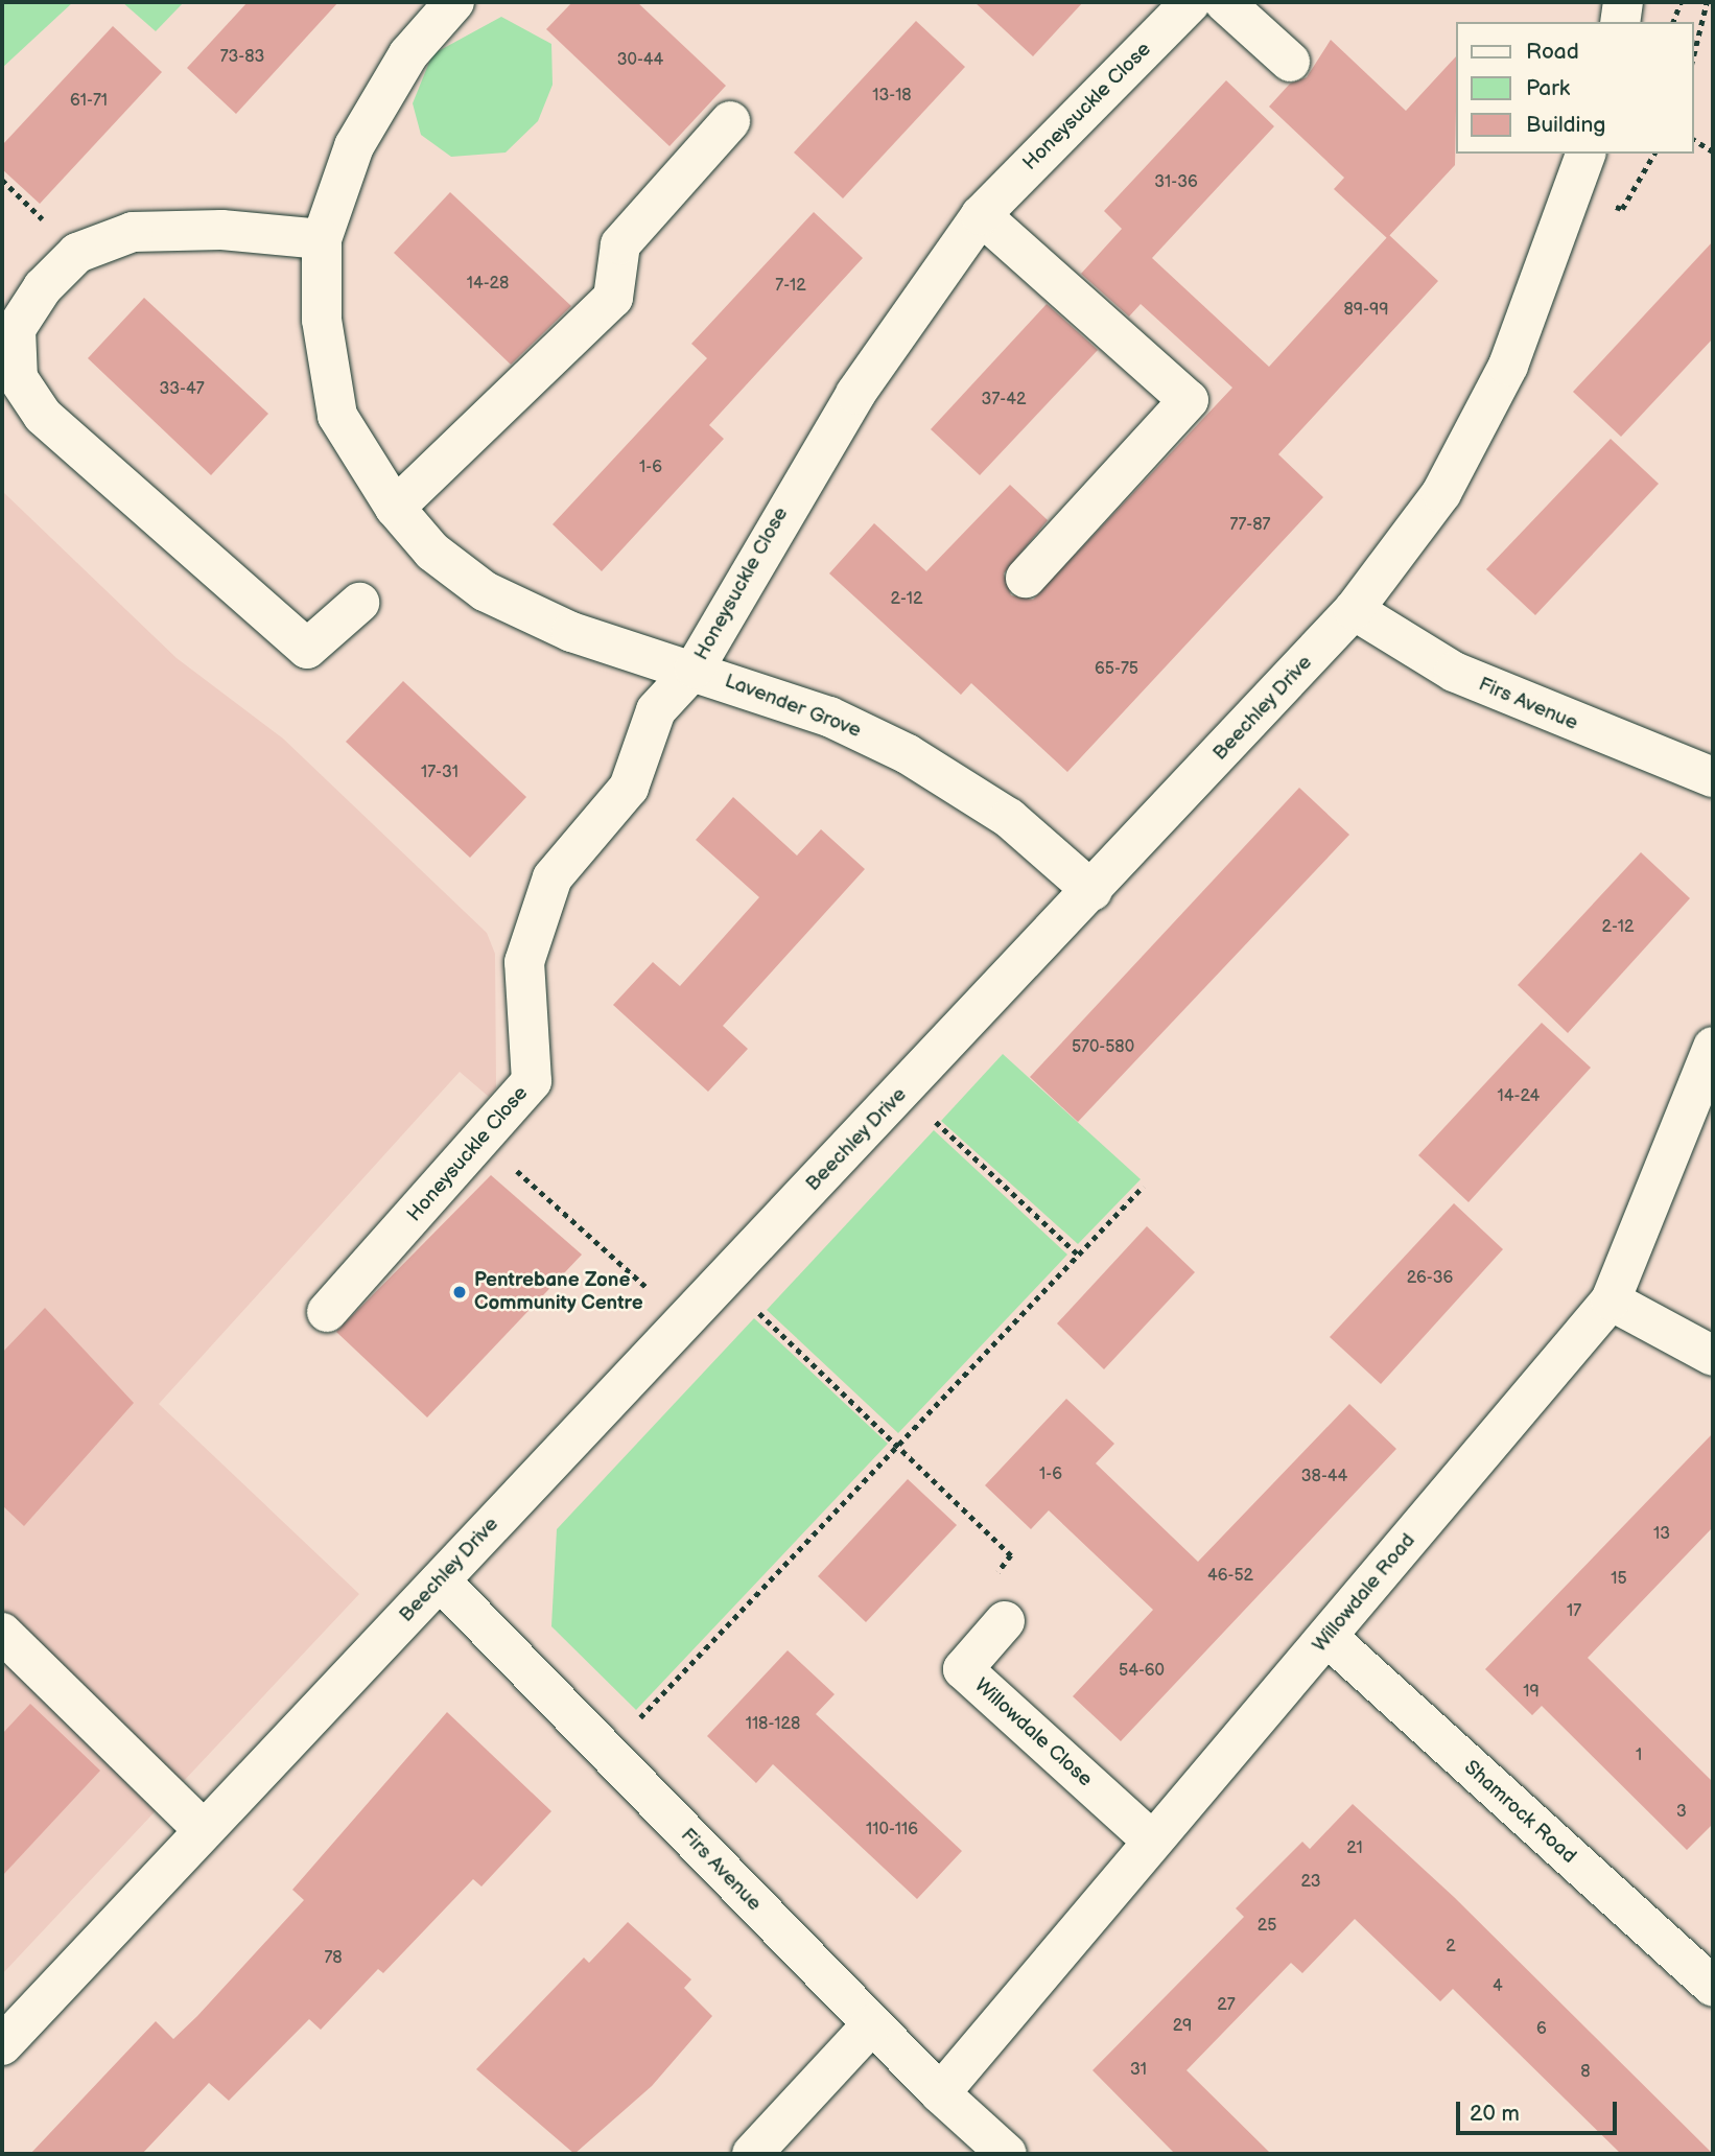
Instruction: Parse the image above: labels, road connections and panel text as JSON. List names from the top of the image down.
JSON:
{
  "streets": {
    "street": [
      "Honeysuckle Close",
      "Firs Avenue",
      "Lavender Grove",
      "Beechley Drive",
      "Willowdale Road",
      "Willowdale Close",
      "Shamrock Road"
    ]
  },
  "crossings": [
    ["Honeysuckle Close", "Lavender Grove"],
    ["Firs Avenue", "Beechley Drive"],
    ["Firs Avenue", "Willowdale Road"],
    ["Lavender Grove", "Beechley Drive"],
    ["Willowdale Road", "Willowdale Close"],
    ["Willowdale Road", "Shamrock Road"]
  ],
  "places": ["Pentrebane Zone Community Centre"],
  "house_numbers": [
    "73-83",
    "30-44",
    "13-18",
    "61-71",
    "31-36",
    "14-28",
    "7-12",
    "89-99",
    "33-47",
    "37-42",
    "1-6",
    "77-87",
    "2-12",
    "65-75",
    "17-31",
    "2-12",
    "570-580",
    "14-24",
    "26-36",
    "1-6",
    "38-44",
    "13",
    "46-52",
    "15",
    "17",
    "54-60",
    "19",
    "118-128",
    "1",
    "3",
    "110-116",
    "21",
    "23",
    "25",
    "2",
    "78",
    "4",
    "27",
    "29",
    "6",
    "31",
    "8"
  ],
  "legend": ["Road", "Park", "Building"],
  "scale_bar": "20 m"
}
